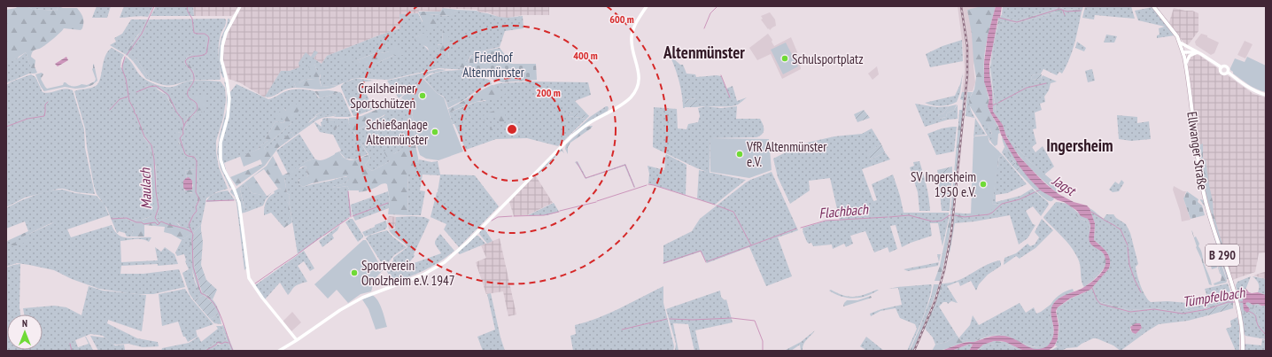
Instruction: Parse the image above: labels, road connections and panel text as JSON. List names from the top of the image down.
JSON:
{
  "streets": {
    "main road": ["Ellwanger Straße", "B 290"]
  },
  "districts": ["Altenmünster", "Ingersheim"],
  "water": [
    "Jagst",
    "Maulach",
    "Flachbach",
    "Tümpfelbach"
  ],
  "parks": ["Friedhof Altenmünster"],
  "places": [
    "Schulsportplatz",
    "Crailsheimer Sportschützen",
    "Schießanlage Altenmünster",
    "VfR Altenmünster e.V.",
    "SV Ingersheim 1950 e.V.",
    "Sportverein Onolzheim e.V. 1947"
  ],
  "north": "top",
  "rings": ["600 m", "400 m", "200 m"]
}
